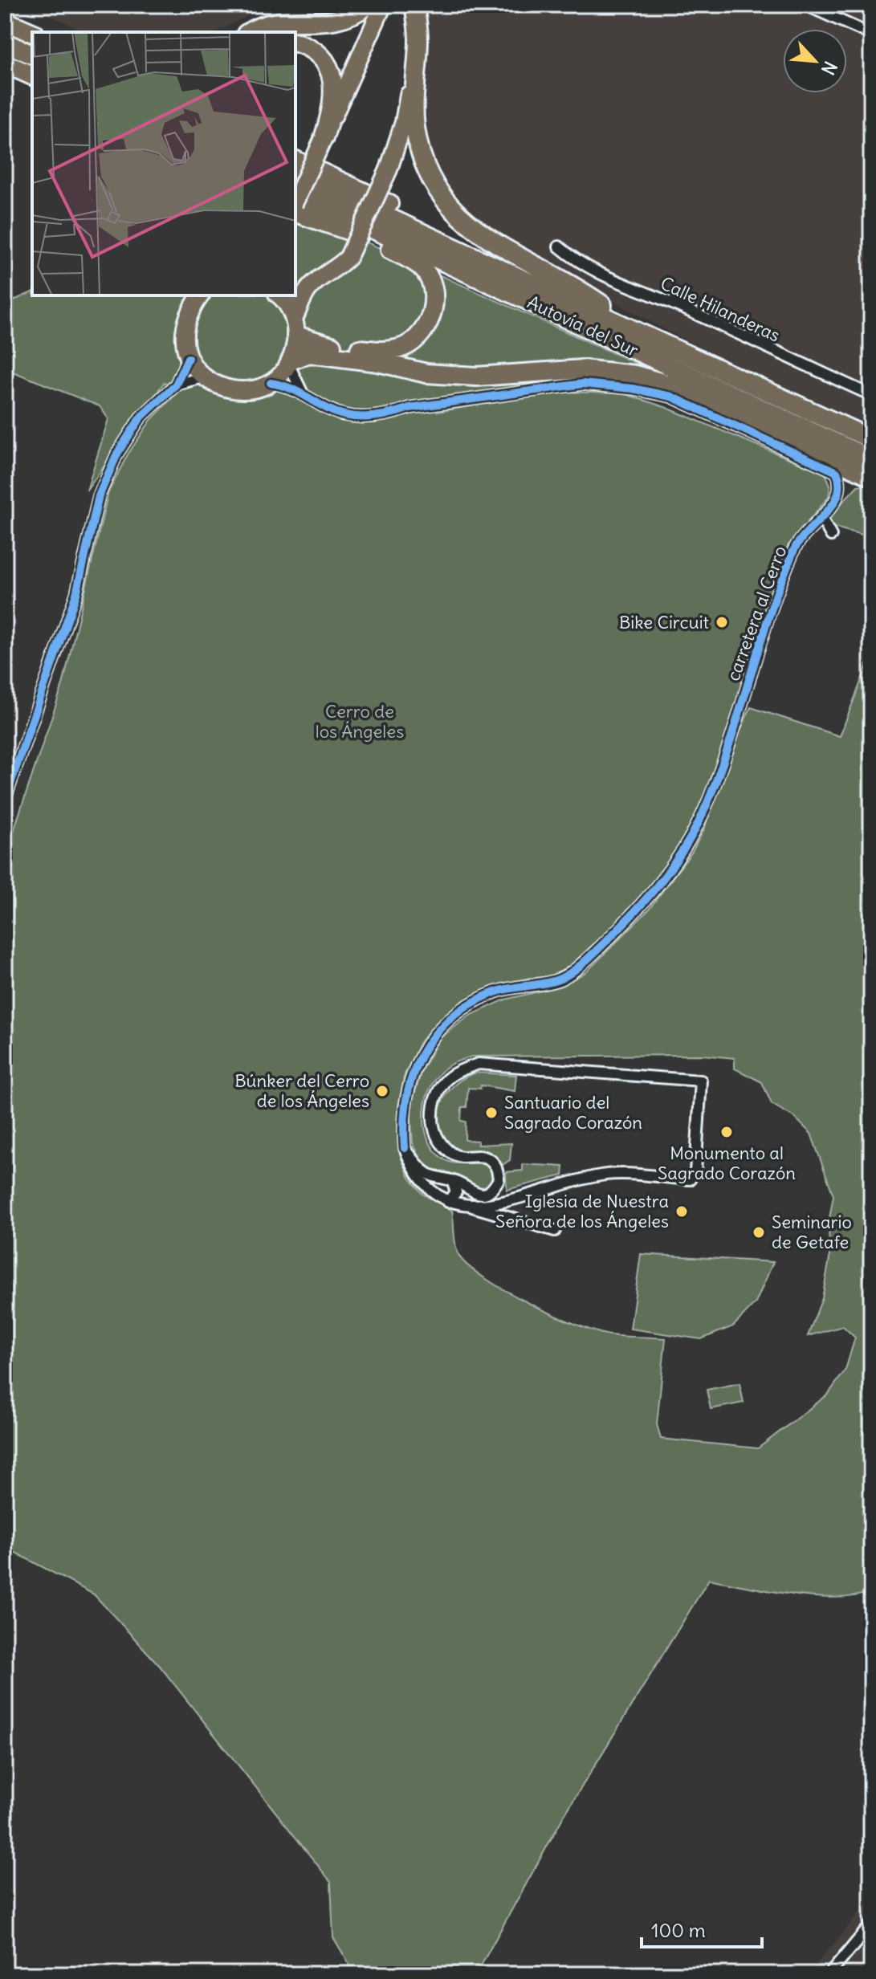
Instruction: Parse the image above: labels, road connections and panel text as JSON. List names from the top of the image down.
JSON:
{
  "streets": {
    "highway": ["Autovía del Sur"],
    "street": ["Calle Hilanderas", "carretera al Cerro"]
  },
  "parks": ["Cerro de los Ángeles"],
  "places": [
    "Bike Circuit",
    "Búnker del Cerro de los Ángeles",
    "Santuario del Sagrado Corazón",
    "Monumento al Sagrado Corazón",
    "Iglesia de Nuestra Señora de los Ángeles",
    "Seminario de Getafe"
  ],
  "scale_bar": "100 m",
  "north": "bottom right"
}
